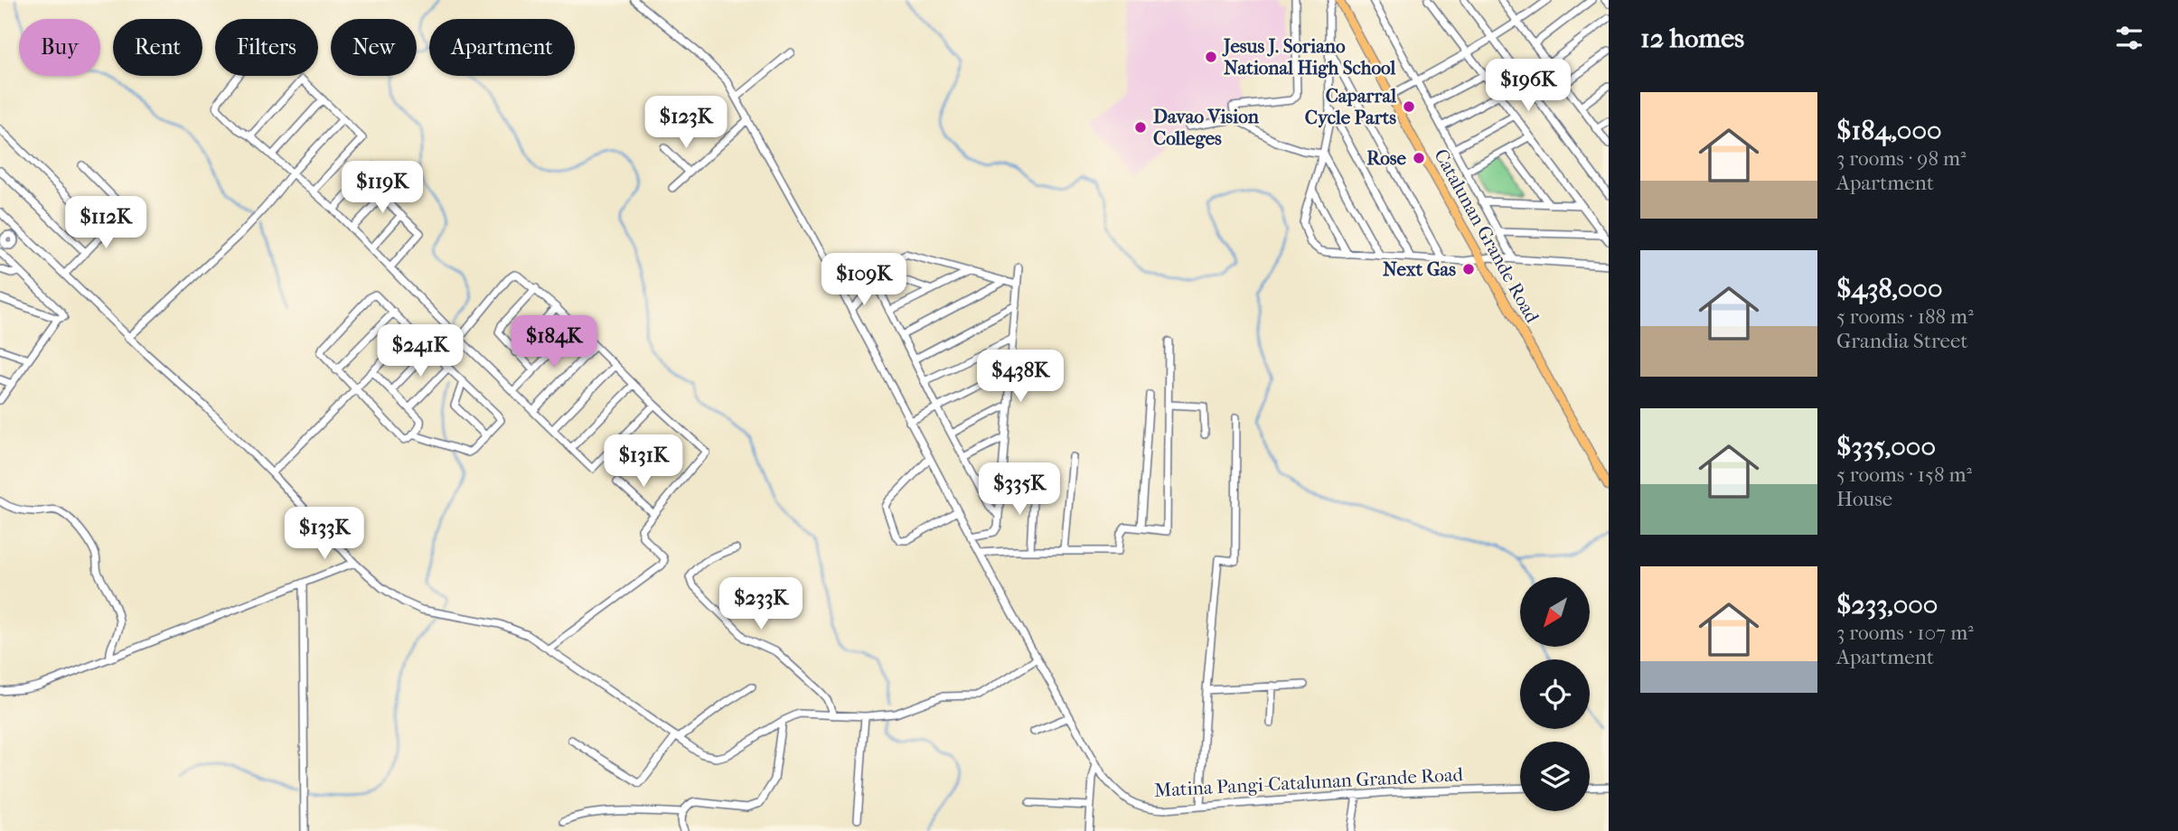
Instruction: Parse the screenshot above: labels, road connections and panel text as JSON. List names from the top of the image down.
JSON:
{
  "streets": {
    "main road": ["Catalunan Grande Road"],
    "street": ["Matina Pangi-Catalunan Grande Road"]
  },
  "places": [
    "Jesus J. Soriano National High School",
    "Caparral Cycle Parts",
    "Davao Vision Colleges",
    "Rose",
    "Next Gas"
  ],
  "north": "bottom left",
  "page": {
    "heading": "12 homes",
    "chip": [
      "Buy",
      "Rent",
      "Filters",
      "New",
      "Apartment"
    ],
    "price": [
      "$196K",
      "$123K",
      "$119K",
      "$112K",
      "$109K",
      "$184K",
      "$241K",
      "$438K",
      "$131K",
      "$335K",
      "$133K",
      "$233K"
    ],
    "list": [
      {
        "name": "$184,000",
        "note": "3 rooms · 98 m² · Apartment"
      },
      {
        "name": "$438,000",
        "note": "5 rooms · 188 m² · Grandia Street"
      },
      {
        "name": "$335,000",
        "note": "5 rooms · 158 m² · House"
      },
      {
        "name": "$233,000",
        "note": "3 rooms · 107 m² · Apartment"
      }
    ]
  }
}
